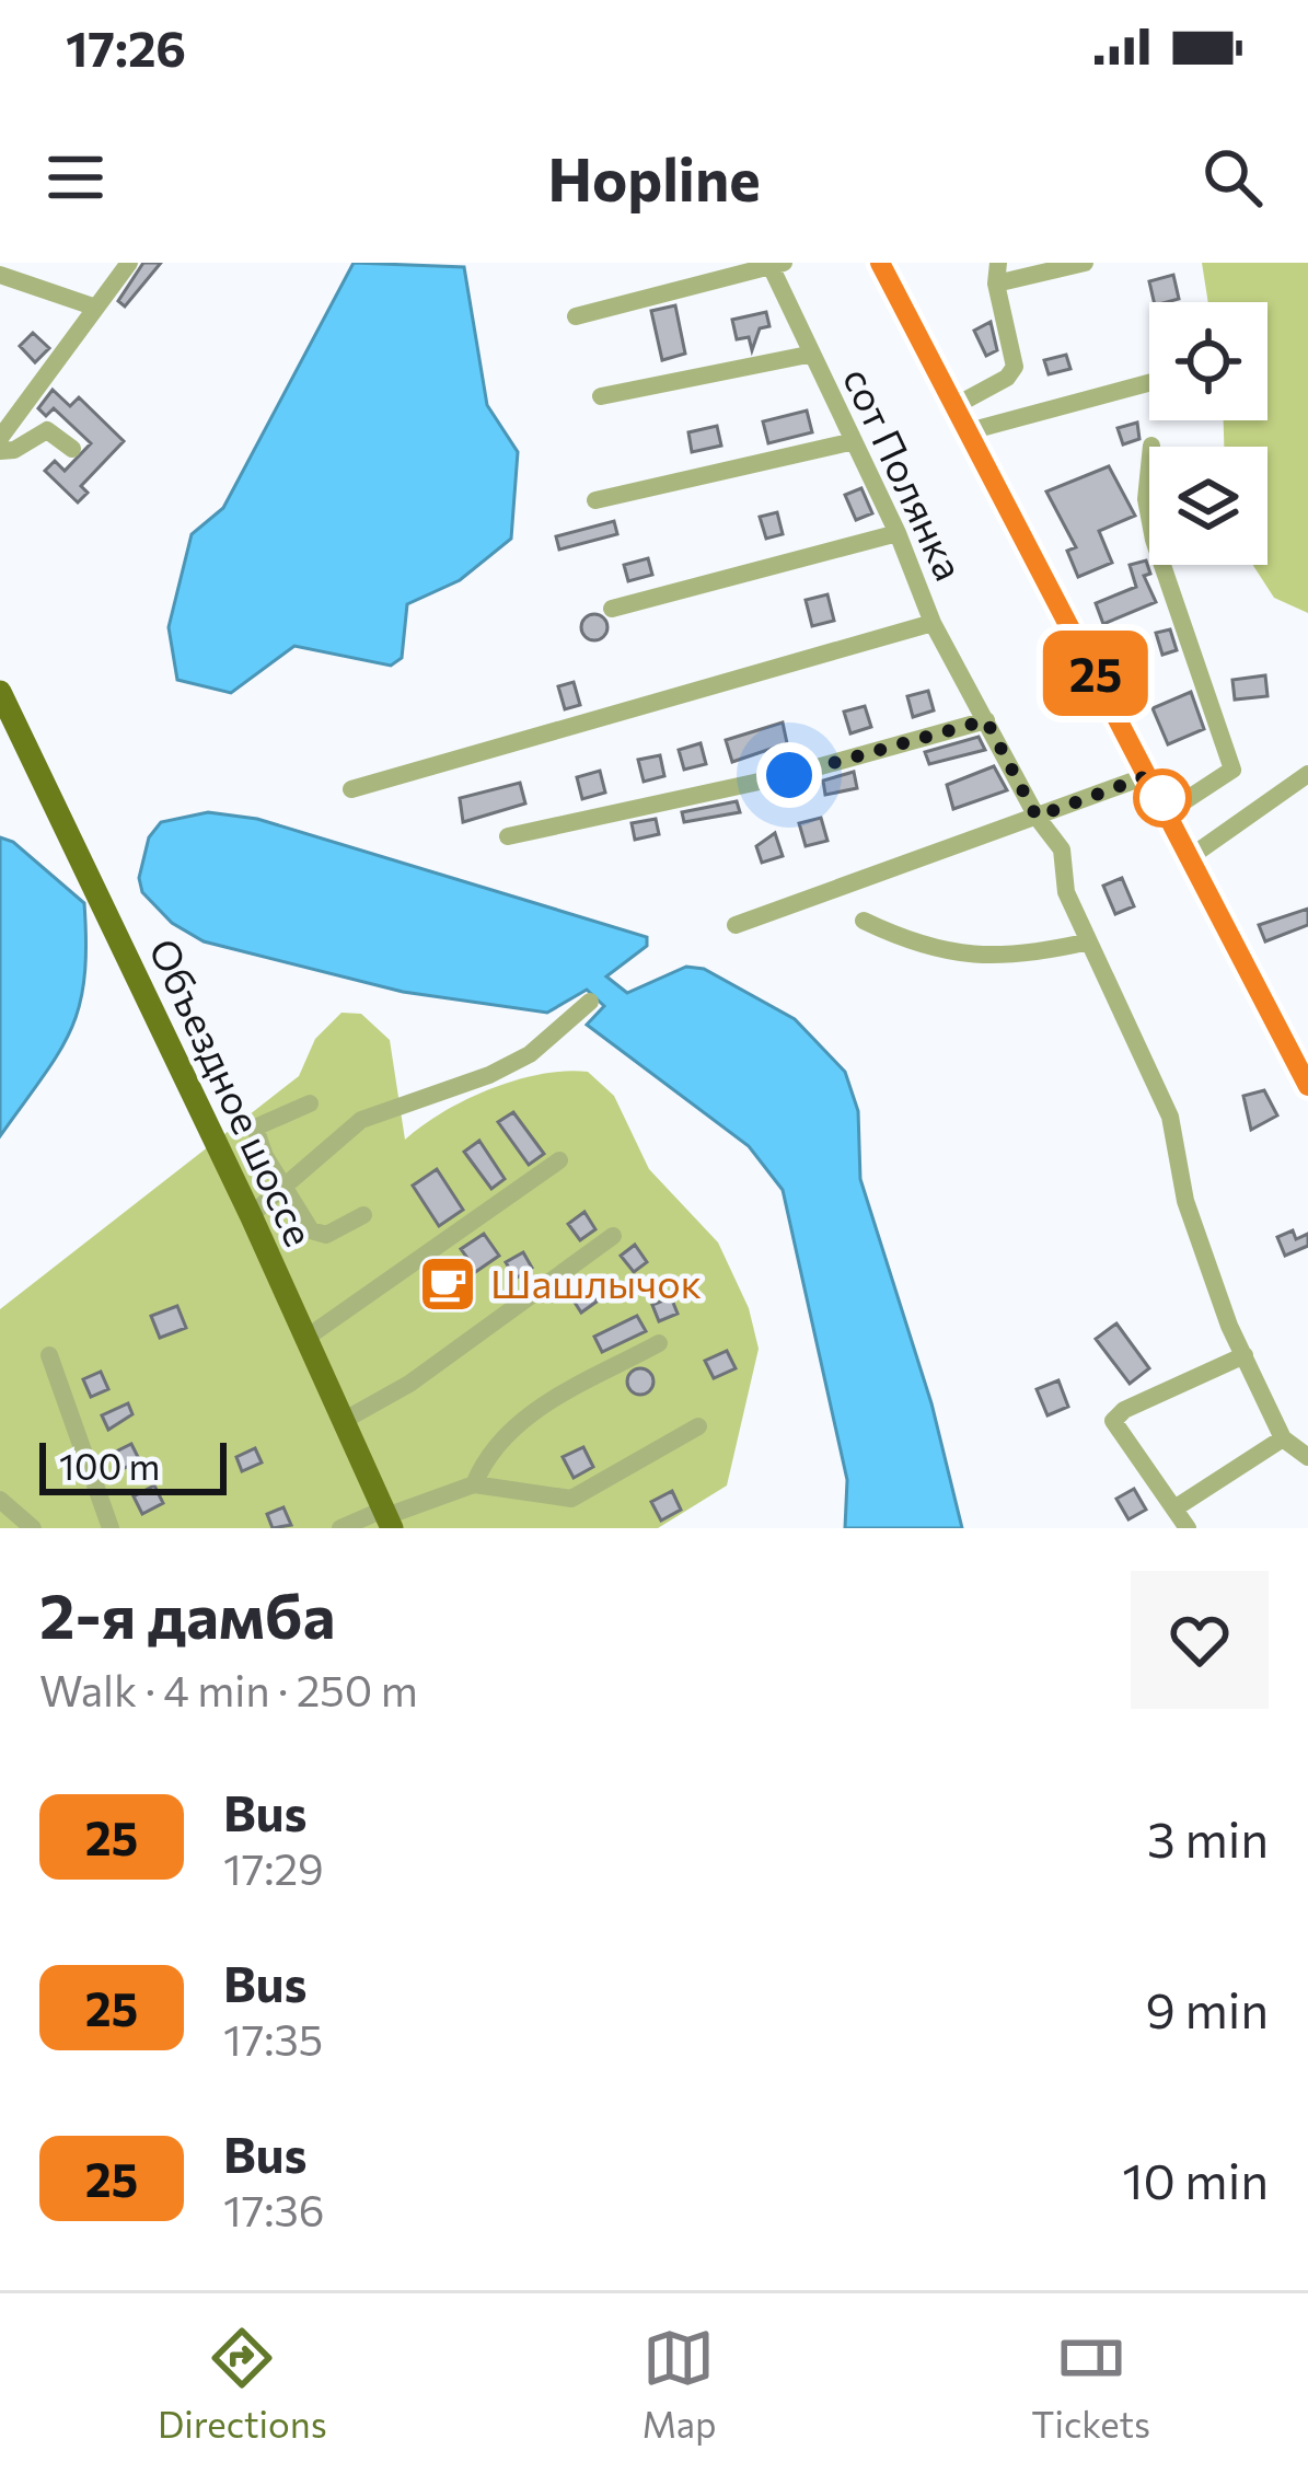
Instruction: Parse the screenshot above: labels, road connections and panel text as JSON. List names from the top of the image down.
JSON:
{
  "streets": {
    "main road": ["Объездное шоссе"],
    "street": ["сот Полянка"]
  },
  "places": {
    "cafe": ["Шашлычок"]
  },
  "lines": ["bus line 25"],
  "scale_bar": "100 m",
  "page": {
    "status": "17:26",
    "header": "Hopline",
    "on_map": "25",
    "scale": "100 m",
    "heading": ["2-я дамба", "Walk · 4 min · 250 m"],
    "list": [
      {
        "mark": "25",
        "name": "Bus",
        "note": "17:29",
        "value": "3 min"
      },
      {
        "mark": "25",
        "name": "Bus",
        "note": "17:35",
        "value": "9 min"
      },
      {
        "mark": "25",
        "name": "Bus",
        "note": "17:36",
        "value": "10 min"
      }
    ],
    "tabs": ["Directions", "Map", "Tickets"]
  }
}
